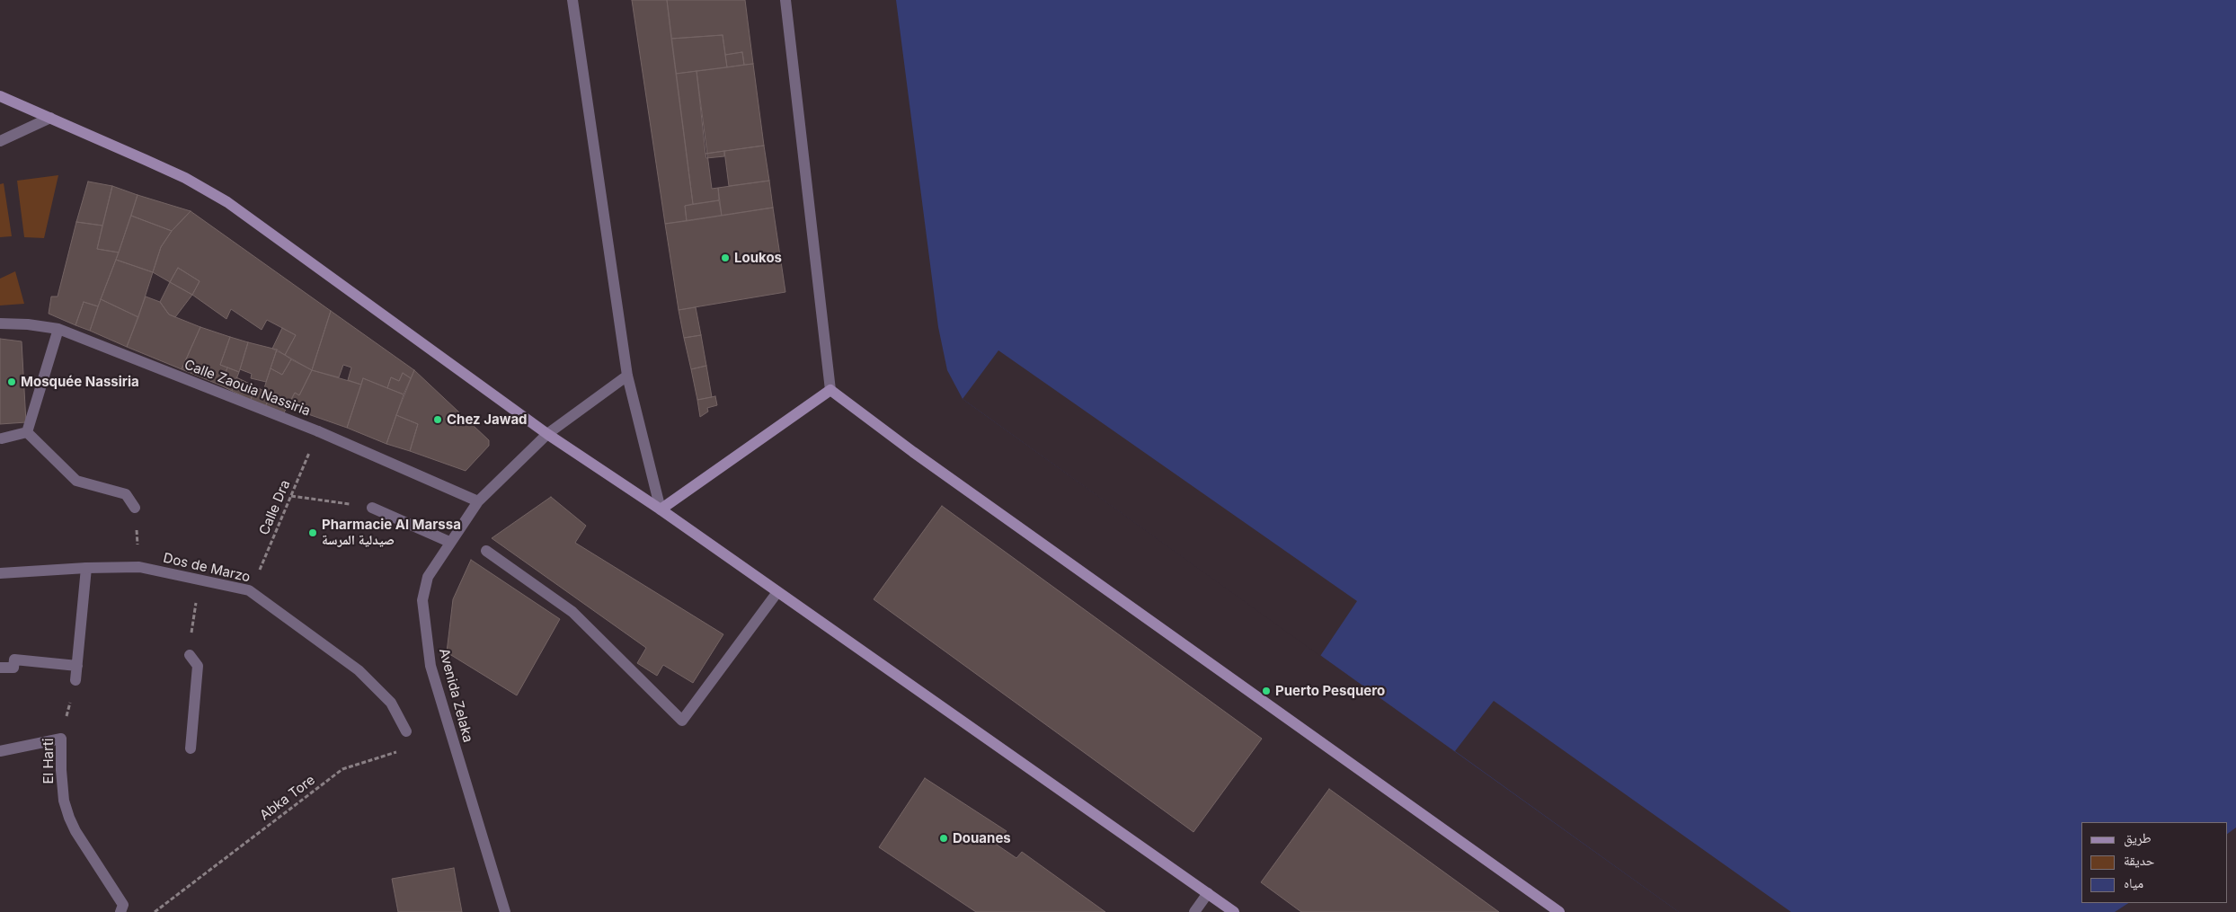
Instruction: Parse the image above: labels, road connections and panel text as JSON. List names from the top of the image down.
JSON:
{
  "streets": {
    "street": [
      "Calle Zaouia Nassiria",
      "Dos de Marzo",
      "Avenida Zelaka",
      "El Harti"
    ],
    "path": ["Calle Dra", "Abka Tore"]
  },
  "crossings": [
    ["Calle Zaouia Nassiria", "Calle Dra"],
    ["Calle Zaouia Nassiria", "Avenida Zelaka"],
    ["Calle Dra", "Dos de Marzo"]
  ],
  "places": [
    "Loukos",
    "Mosquée Nassiria",
    "Chez Jawad",
    "Pharmacie Al Marssa صيدلية المرسة",
    "Puerto Pesquero",
    "Douanes"
  ],
  "legend": ["طريق", "حديقة", "مياه"]
}
